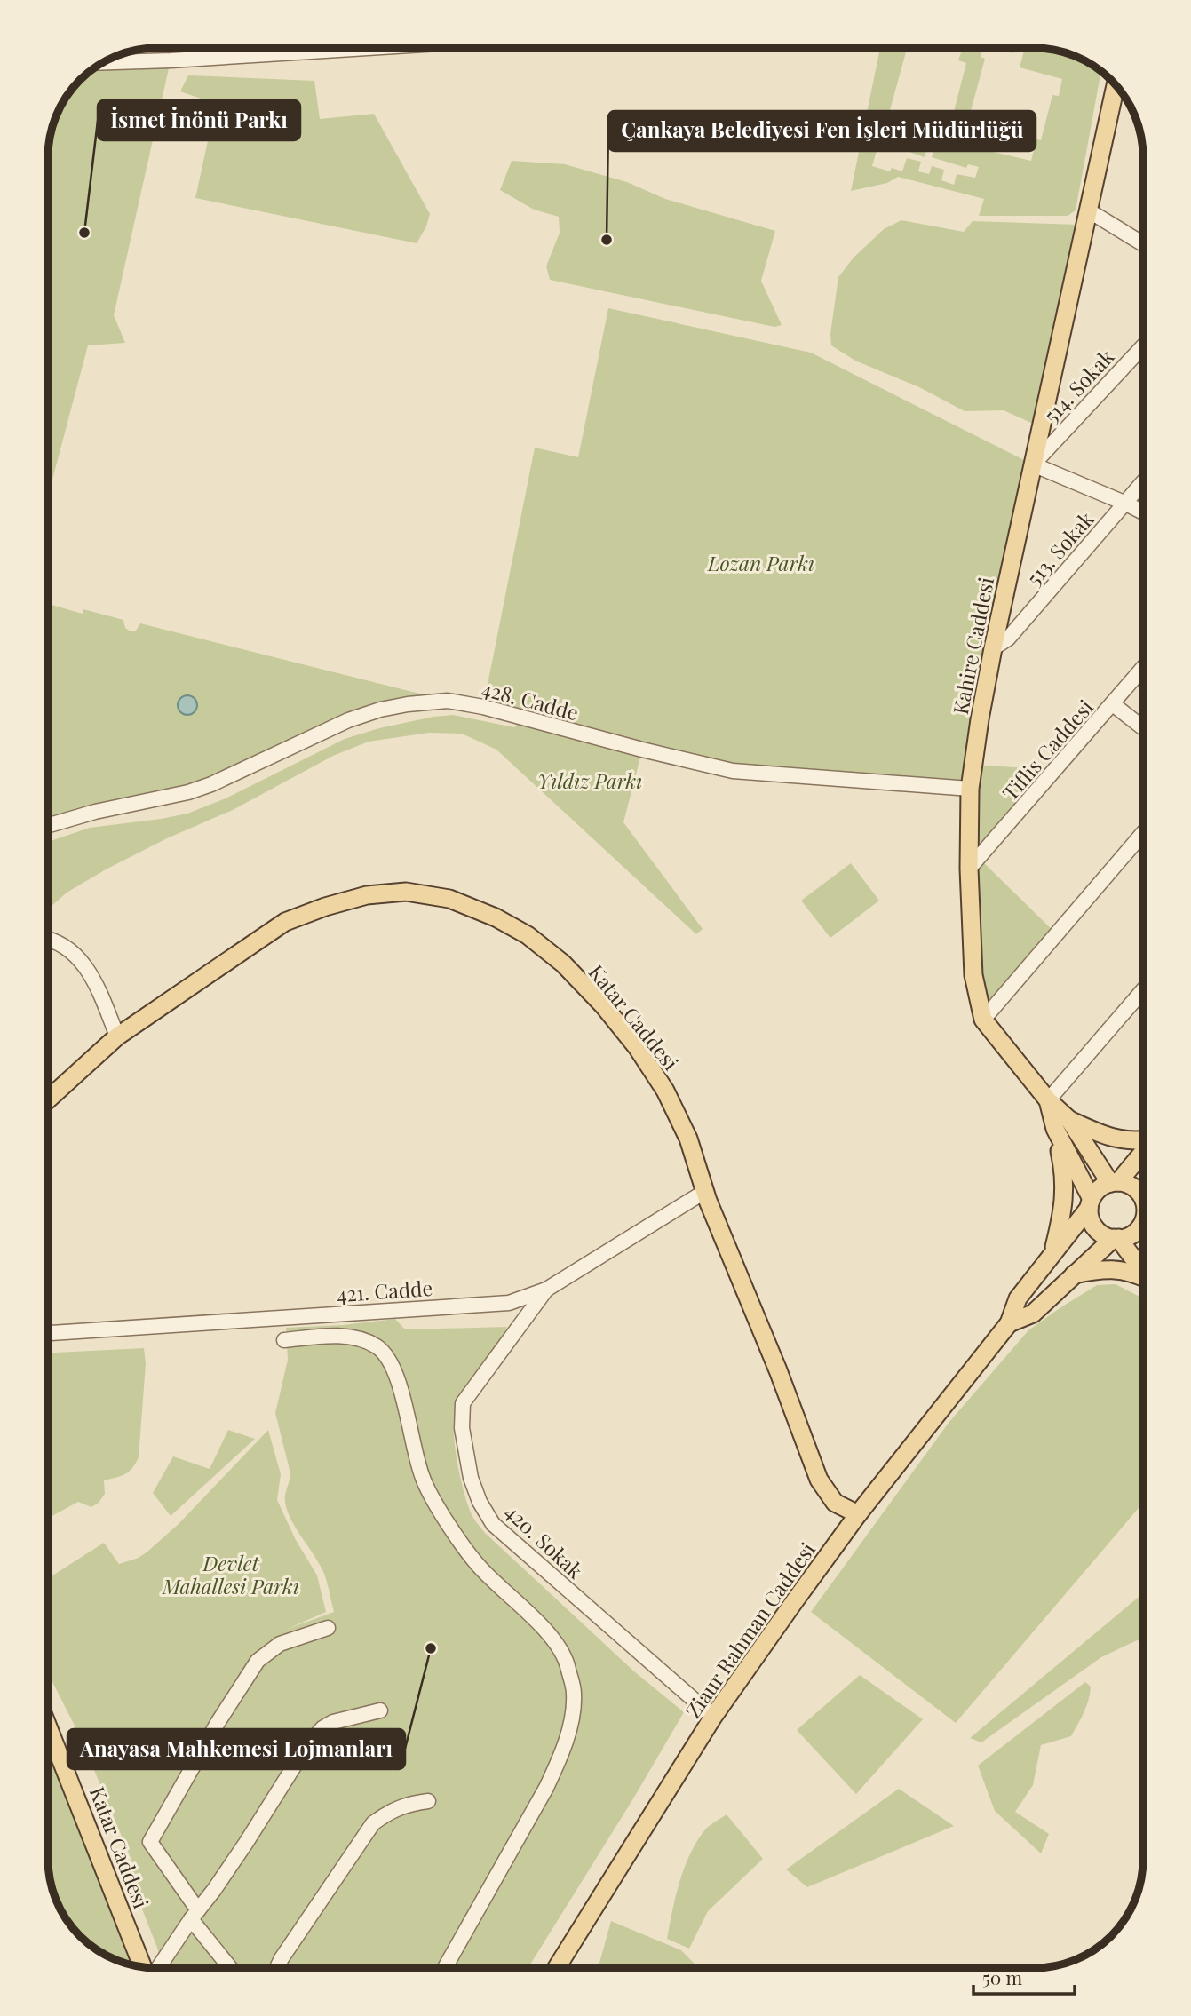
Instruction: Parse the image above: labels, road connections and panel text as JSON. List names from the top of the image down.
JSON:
{
  "streets": {
    "main road": ["Kahire Caddesi", "Katar Caddesi", "Ziaur Rahman Caddesi"],
    "street": [
      "514. Sokak",
      "513. Sokak",
      "428. Cadde",
      "Tiflis Caddesi",
      "421. Cadde",
      "420. Sokak"
    ]
  },
  "crossings": [
    ["514. Sokak", "Kahire Caddesi"],
    ["513. Sokak", "Kahire Caddesi"],
    ["Kahire Caddesi", "428. Cadde"],
    ["Kahire Caddesi", "Tiflis Caddesi"],
    ["Katar Caddesi", "421. Cadde"],
    ["Katar Caddesi", "Ziaur Rahman Caddesi"],
    ["421. Cadde", "420. Sokak"],
    ["420. Sokak", "Ziaur Rahman Caddesi"]
  ],
  "parks": ["Lozan Parkı", "Yıldız Parkı", "Devlet Mahallesi Parkı"],
  "places": ["İsmet İnönü Parkı", "Çankaya Belediyesi Fen İşleri Müdürlüğü", "Anayasa Mahkemesi Lojmanları"],
  "scale_bar": "50 m"
}
